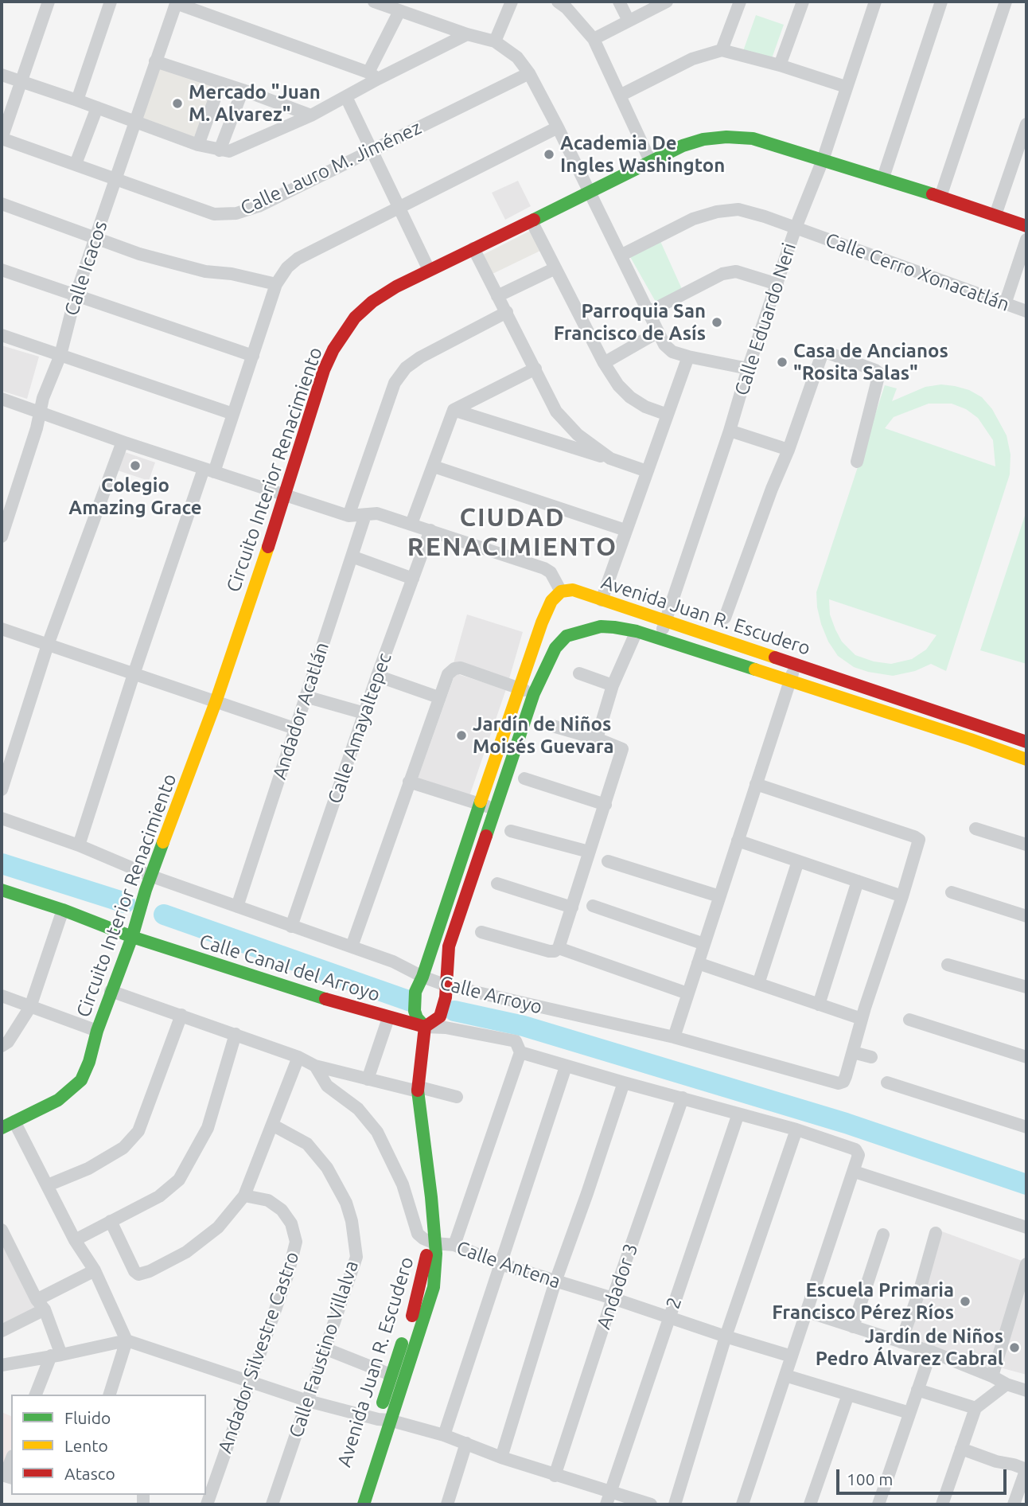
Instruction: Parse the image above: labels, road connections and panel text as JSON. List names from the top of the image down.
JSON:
{
  "streets": {
    "main road": ["Circuito Interior Renacimiento", "Avenida Juan R. Escudero", "Calle Canal del Arroyo"],
    "street": [
      "Calle Lauro M. Jiménez",
      "Calle Icacos",
      "Calle Cerro Xonacatlán",
      "Calle Eduardo Neri",
      "Andador Acatlán",
      "Calle Amayaltepec",
      "Calle Arroyo",
      "Calle Antena",
      "Andador 3",
      "2",
      "Calle Faustino Villalva",
      "Andador Silvestre Castro"
    ]
  },
  "crossings": [
    ["Calle Lauro M. Jiménez", "Calle Icacos"],
    ["Calle Cerro Xonacatlán", "Calle Eduardo Neri"],
    ["Calle Eduardo Neri", "Circuito Interior Renacimiento"],
    ["Calle Eduardo Neri", "Avenida Juan R. Escudero"],
    ["Circuito Interior Renacimiento", "Calle Canal del Arroyo"],
    ["Circuito Interior Renacimiento", "Calle Arroyo"],
    ["Avenida Juan R. Escudero", "Calle Canal del Arroyo"],
    ["Avenida Juan R. Escudero", "Calle Arroyo"],
    ["Avenida Juan R. Escudero", "Calle Antena"],
    ["Andador Acatlán", "Calle Arroyo"],
    ["Calle Amayaltepec", "Calle Arroyo"],
    ["Calle Canal del Arroyo", "Andador 3"],
    ["Calle Canal del Arroyo", "2"],
    ["Calle Antena", "Andador 3"],
    ["Calle Antena", "2"]
  ],
  "districts": ["CIUDAD RENACIMIENTO"],
  "places": [
    "Mercado \"Juan M. Alvarez\"",
    "Academia De Ingles Washington",
    "Parroquia San Francisco de Asís",
    "Casa de Ancianos \"Rosita Salas\"",
    "Colegio Amazing Grace",
    "Jardín de Niños Moisés Guevara",
    "Escuela Primaria Francisco Pérez Ríos",
    "Jardín de Niños Pedro Álvarez Cabral"
  ],
  "legend": ["Fluido", "Lento", "Atasco"],
  "scale_bar": "100 m"
}
